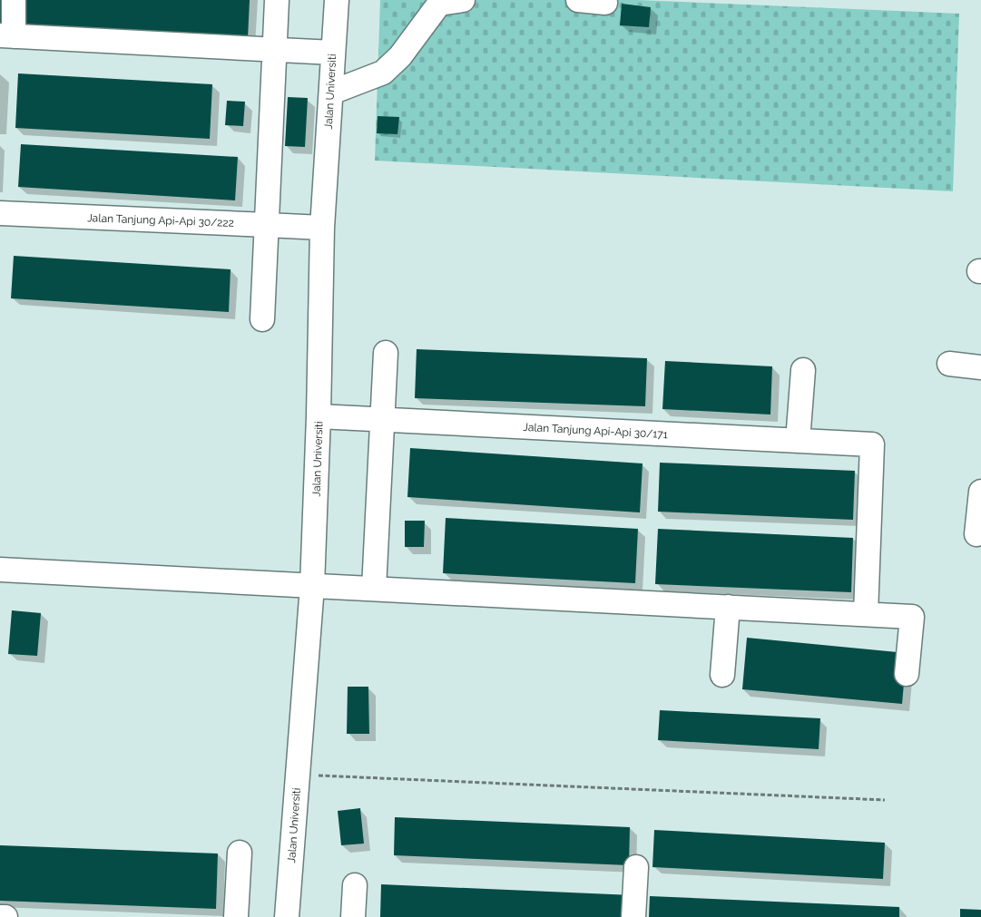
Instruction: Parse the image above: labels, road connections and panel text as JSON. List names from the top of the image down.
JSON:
{
  "streets": {
    "street": ["Jalan Universiti", "Jalan Tanjung Api-Api 30/222", "Jalan Tanjung Api-Api 30/171"]
  },
  "crossings": [
    ["Jalan Universiti", "Jalan Tanjung Api-Api 30/222"],
    ["Jalan Universiti", "Jalan Tanjung Api-Api 30/171"]
  ]
}
